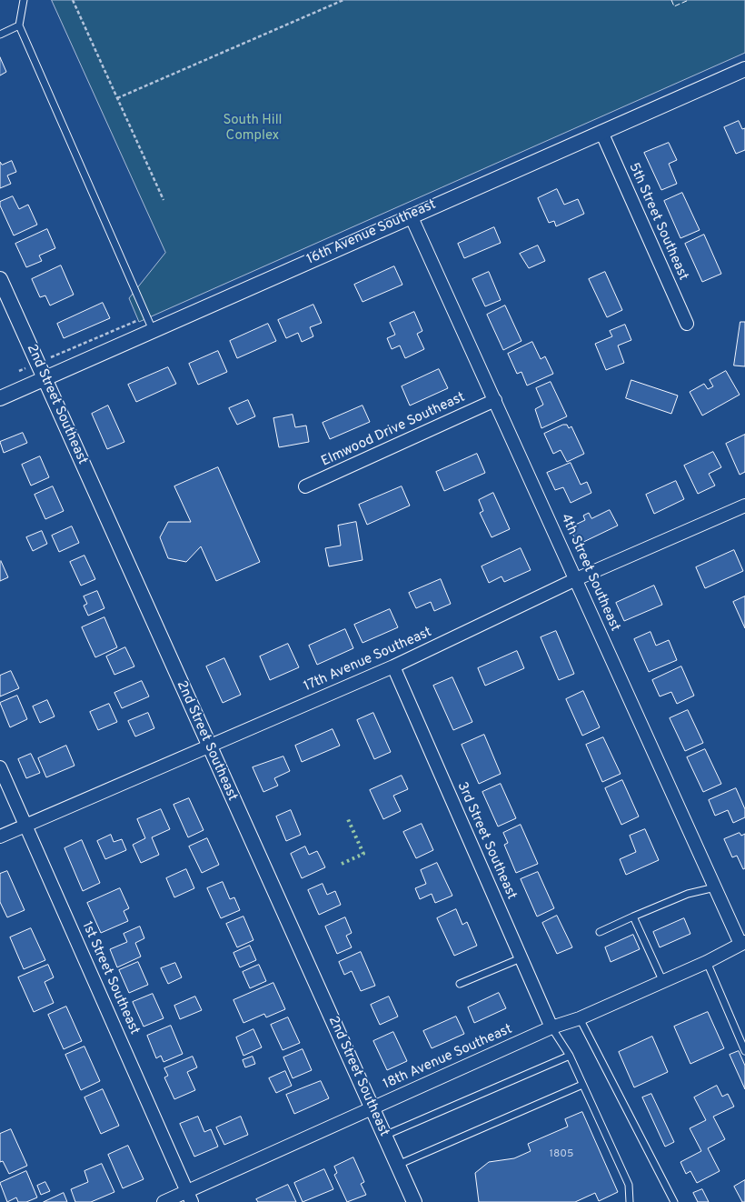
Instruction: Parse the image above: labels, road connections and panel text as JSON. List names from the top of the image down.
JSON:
{
  "streets": {
    "street": [
      "5th Street Southeast",
      "16th Avenue Southeast",
      "2nd Street Southeast",
      "Elmwood Drive Southeast",
      "4th Street Southeast",
      "17th Avenue Southeast",
      "3rd Street Southeast",
      "1st Street Southeast",
      "18th Avenue Southeast"
    ]
  },
  "crossings": [
    ["5th Street Southeast", "16th Avenue Southeast"],
    ["16th Avenue Southeast", "2nd Street Southeast"],
    ["16th Avenue Southeast", "4th Street Southeast"],
    ["2nd Street Southeast", "17th Avenue Southeast"],
    ["2nd Street Southeast", "18th Avenue Southeast"],
    ["Elmwood Drive Southeast", "4th Street Southeast"],
    ["4th Street Southeast", "17th Avenue Southeast"],
    ["4th Street Southeast", "18th Avenue Southeast"],
    ["17th Avenue Southeast", "3rd Street Southeast"],
    ["17th Avenue Southeast", "1st Street Southeast"],
    ["3rd Street Southeast", "18th Avenue Southeast"],
    ["1st Street Southeast", "18th Avenue Southeast"]
  ],
  "parks": ["South Hill Complex"],
  "house_numbers": ["1805"]
}
